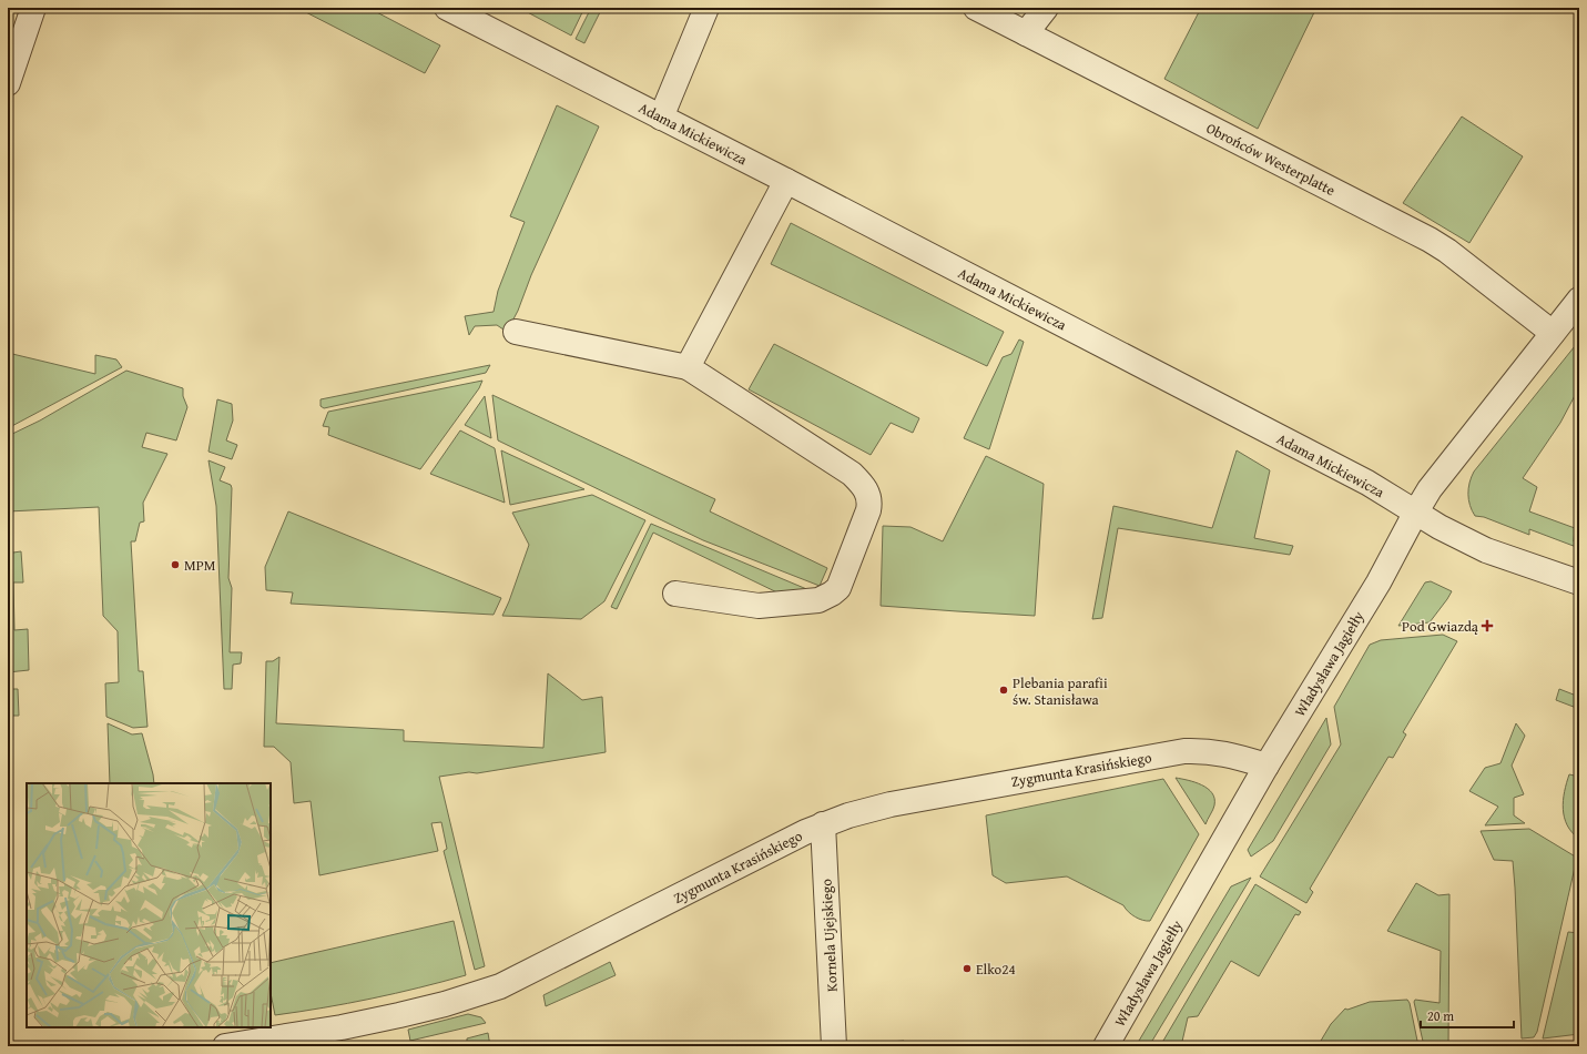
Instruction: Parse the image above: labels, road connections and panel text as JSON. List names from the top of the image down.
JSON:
{
  "streets": {
    "street": [
      "Adama Mickiewicza",
      "Obrońców Westerplatte",
      "Władysława Jagiełły",
      "Zygmunta Krasińskiego",
      "Kornela Ujejskiego"
    ]
  },
  "crossings": [
    ["Adama Mickiewicza", "Władysława Jagiełły"],
    ["Obrońców Westerplatte", "Władysława Jagiełły"],
    ["Władysława Jagiełły", "Zygmunta Krasińskiego"],
    ["Zygmunta Krasińskiego", "Kornela Ujejskiego"]
  ],
  "places": {
    "other": ["MPM", "Plebania parafii św. Stanisława", "Elko24"],
    "health": ["Pod Gwiazdą"]
  },
  "scale_bar": "20 m"
}
